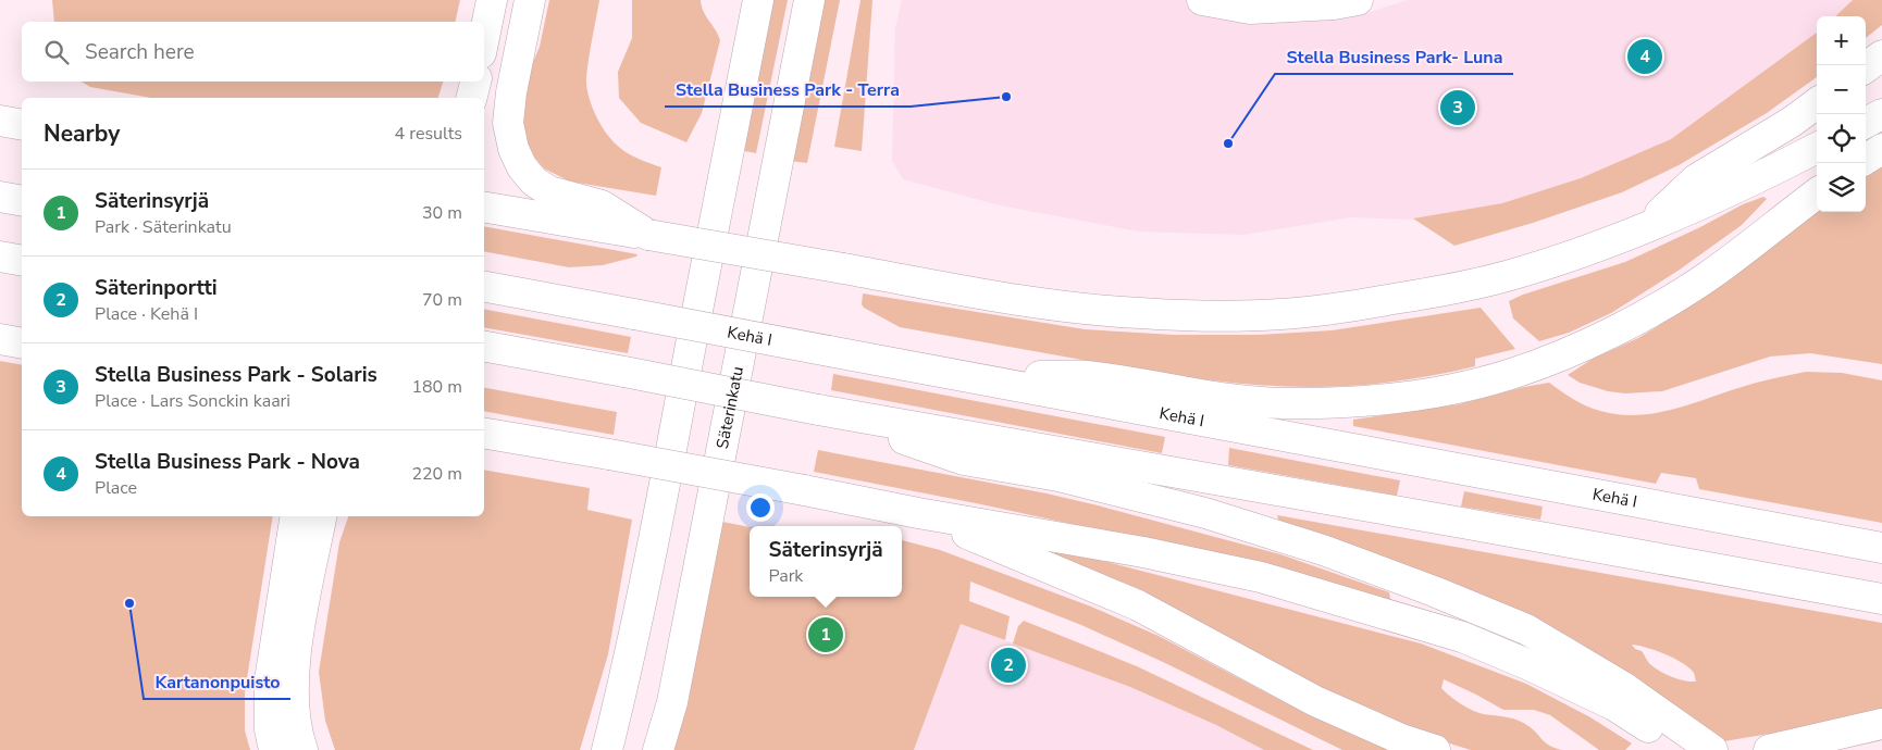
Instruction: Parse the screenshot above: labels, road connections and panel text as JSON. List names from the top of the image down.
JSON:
{
  "streets": {
    "main road": ["Kehä I", "Säterinkatu"]
  },
  "places": ["Stella Business Park - Terra", "Stella Business Park- Luna", "Kartanonpuisto"],
  "page": {
    "map_buttons": ["+", "−"],
    "search": "Search here",
    "pins": [
      "4",
      "3",
      "1",
      "2"
    ],
    "heading": ["Nearby", "4 results"],
    "list": [
      {
        "mark": "1",
        "name": "Säterinsyrjä",
        "note": "Park · Säterinkatu",
        "value": "30 m"
      },
      {
        "mark": "2",
        "name": "Säterinportti",
        "note": "Place · Kehä I",
        "value": "70 m"
      },
      {
        "mark": "3",
        "name": "Stella Business Park - Solaris",
        "note": "Place · Lars Sonckin kaari",
        "value": "180 m"
      },
      {
        "mark": "4",
        "name": "Stella Business Park - Nova",
        "note": "Place",
        "value": "220 m"
      }
    ],
    "popup": ["Säterinsyrjä", "Park"]
  }
}
